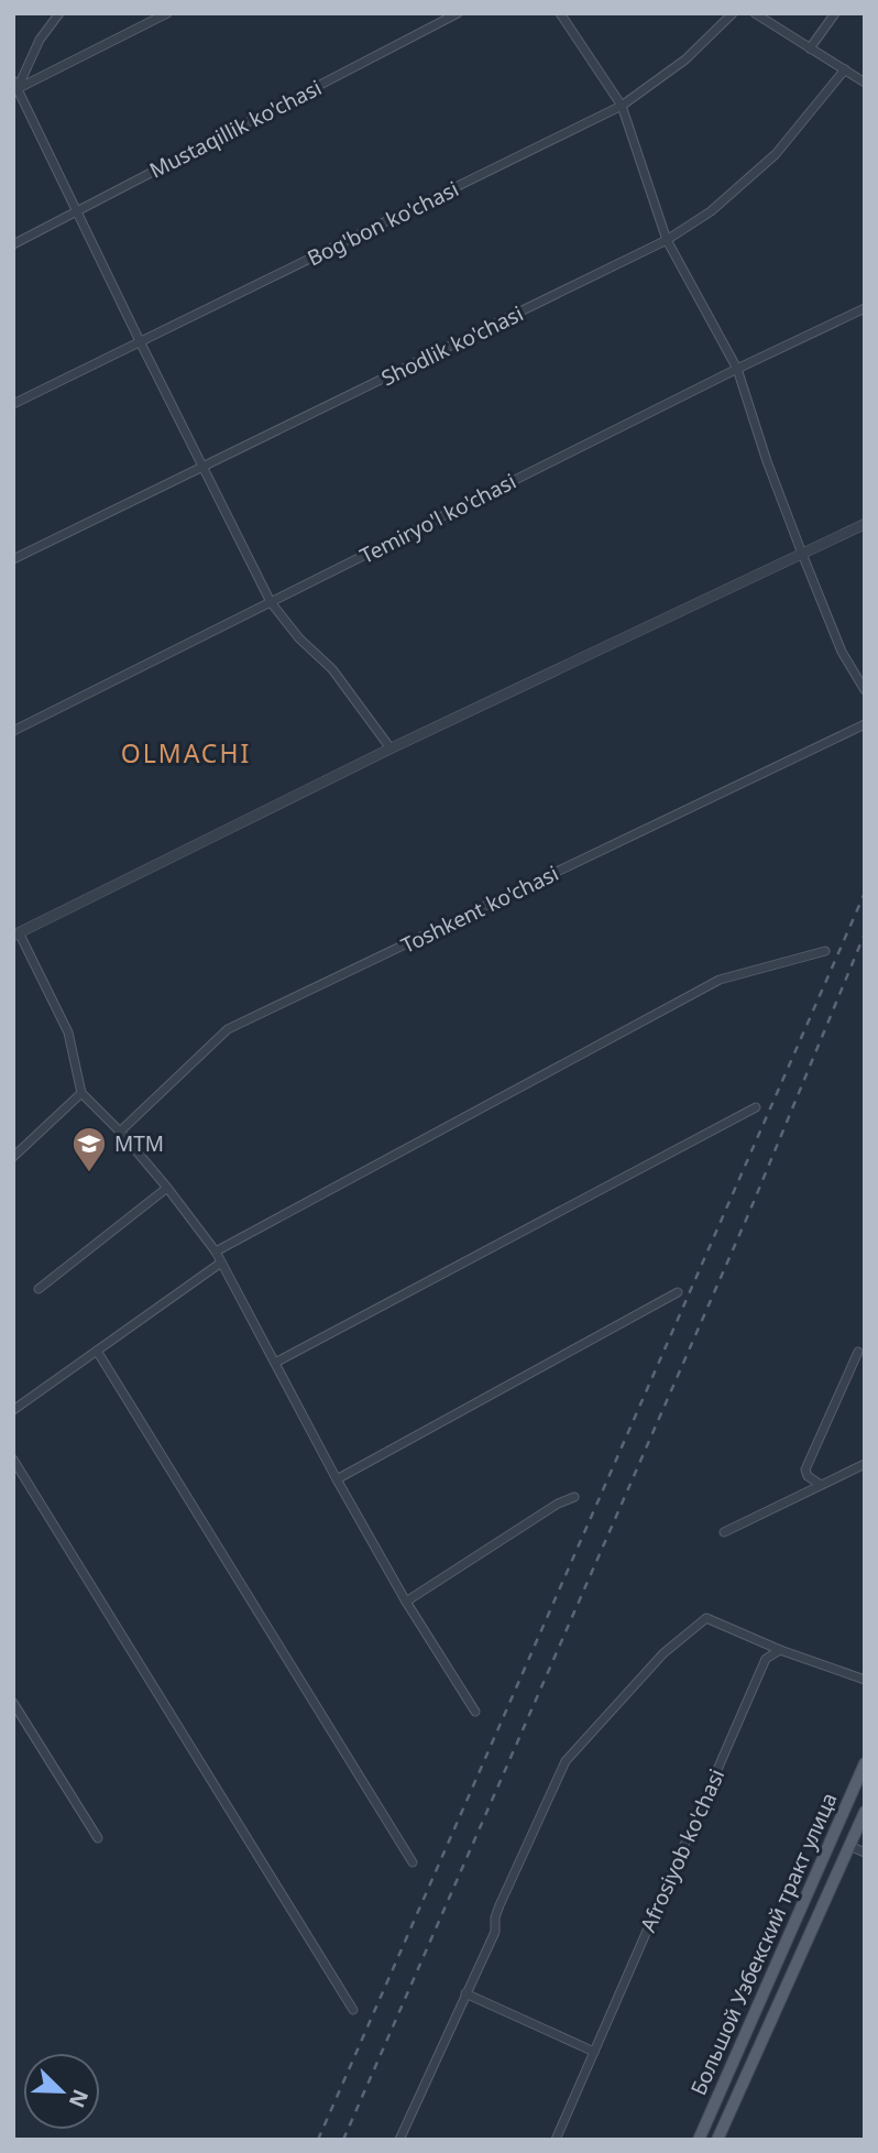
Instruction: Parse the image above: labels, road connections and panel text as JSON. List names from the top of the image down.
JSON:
{
  "streets": {
    "main road": ["Большой Узбекский тракт улица"],
    "street": [
      "Mustaqillik ko'chasi",
      "Bog'bon ko'chasi",
      "Shodlik ko'chasi",
      "Temiryo'l ko'chasi",
      "Toshkent ko'chasi",
      "Afrosiyob ko'chasi"
    ]
  },
  "districts": ["OLMACHI"],
  "places": {
    "school or university": ["MTM"]
  },
  "north": "bottom right"
}
